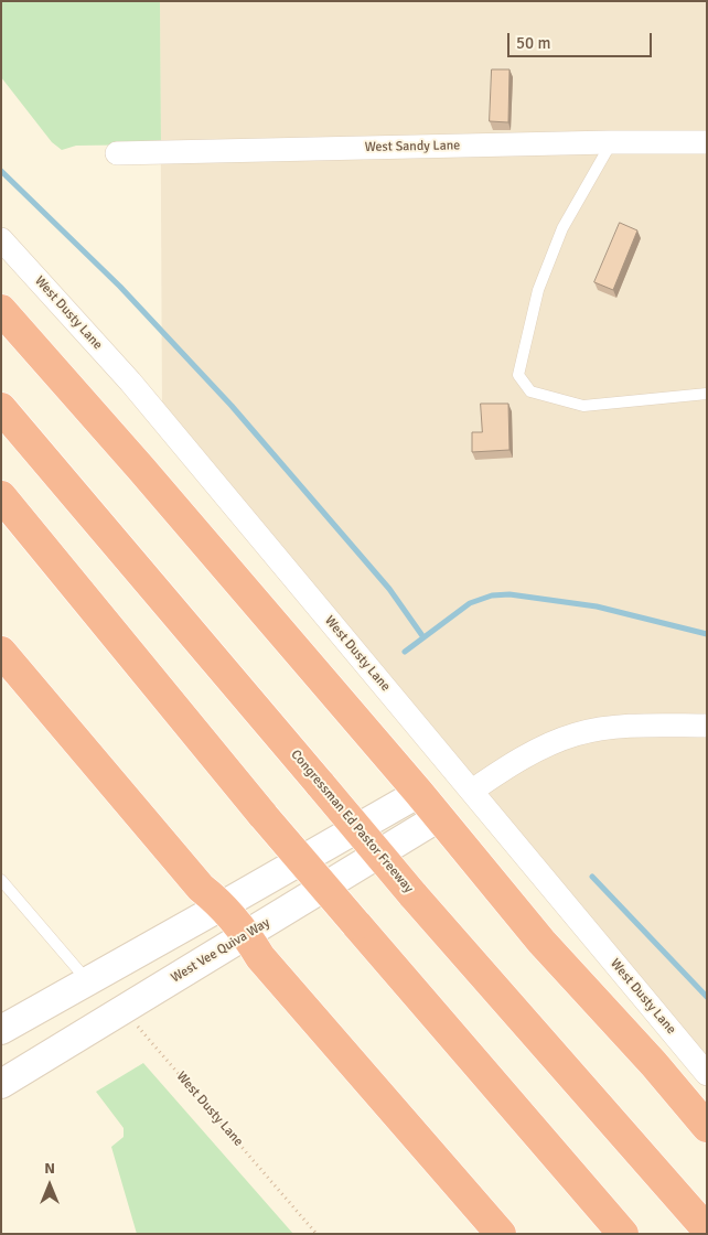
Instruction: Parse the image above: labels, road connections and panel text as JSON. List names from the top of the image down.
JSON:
{
  "streets": {
    "highway": ["Congressman Ed Pastor Freeway"],
    "street": ["West Sandy Lane", "West Dusty Lane", "West Vee Quiva Way"]
  },
  "crossings": [
    ["West Dusty Lane", "West Vee Quiva Way"]
  ],
  "scale_bar": "50 m",
  "north": "top"
}
